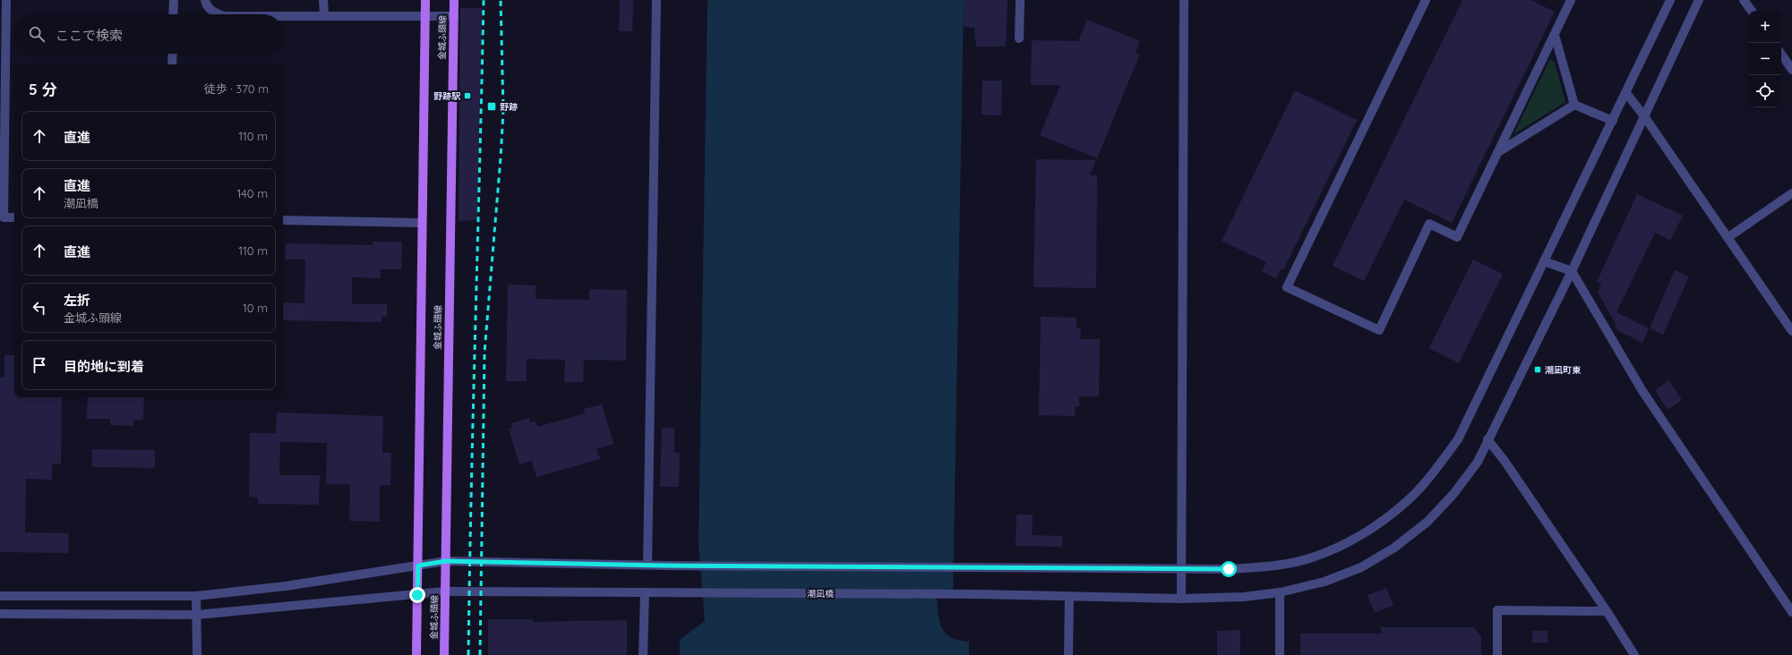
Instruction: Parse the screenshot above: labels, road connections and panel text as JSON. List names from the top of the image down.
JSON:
{
  "streets": {
    "main road": ["金城ふ頭線"],
    "street": ["潮凪橋"]
  },
  "crossings": [
    ["金城ふ頭線", "潮凪橋"]
  ],
  "places": {
    "transit": ["野跡駅", "野跡", "潮凪町東"]
  },
  "page": {
    "map_buttons": ["+", "−"],
    "search": "ここで検索",
    "heading": ["5 分", "徒歩 · 370 m"],
    "list": [
      ["直進", "110 m"],
      ["直進", "潮凪橋", "140 m"],
      ["直進", "110 m"],
      ["左折", "金城ふ頭線", "10 m"],
      "目的地に到着"
    ]
  }
}
